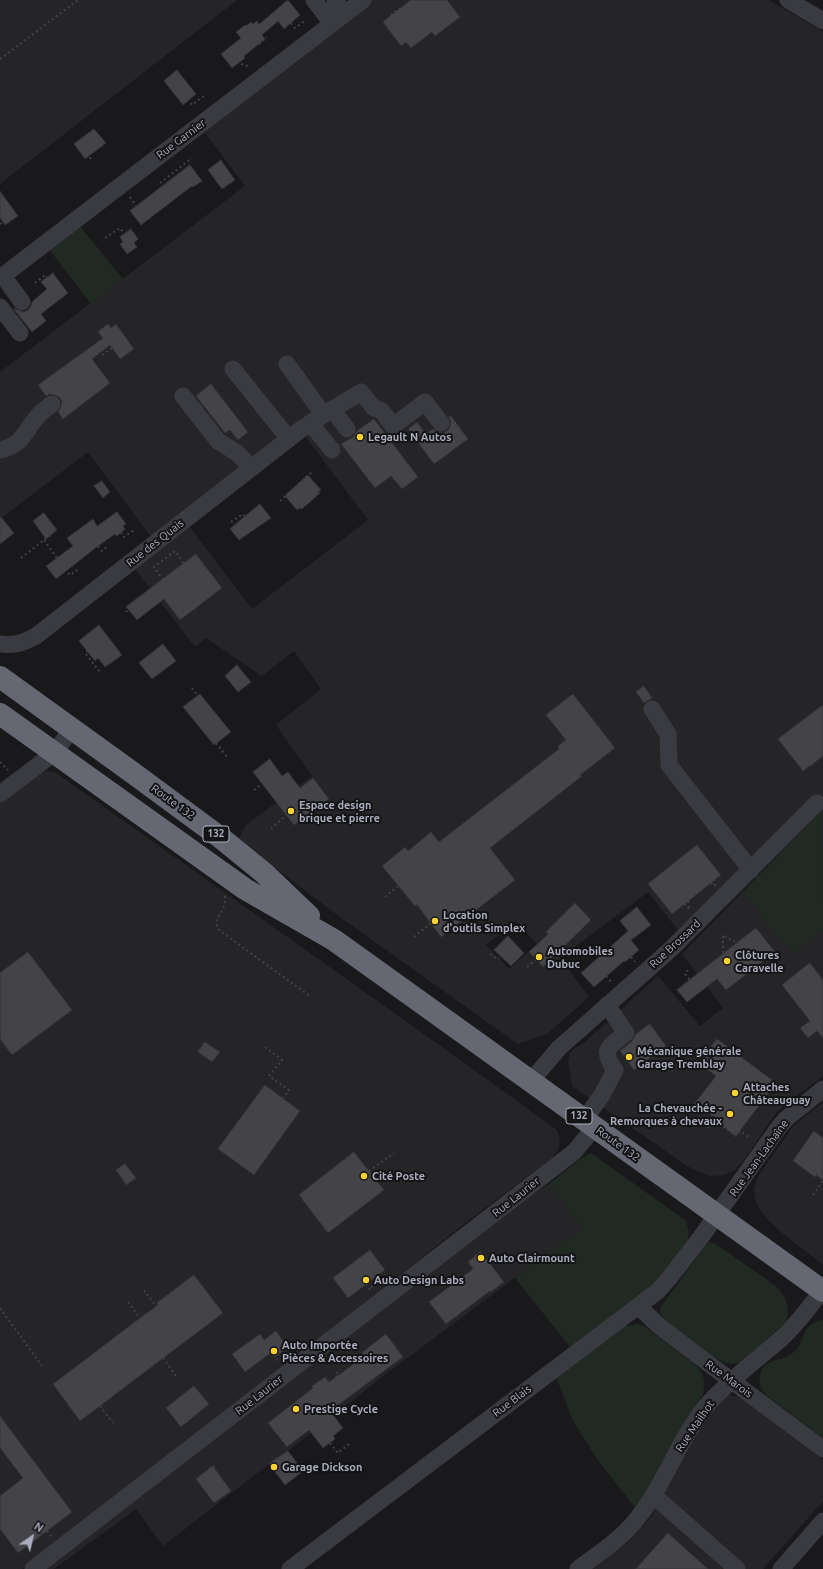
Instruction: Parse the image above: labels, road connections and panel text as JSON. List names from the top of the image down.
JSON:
{
  "streets": {
    "highway": ["Route 132", "132"],
    "street": [
      "Rue Garnier",
      "Rue des Quais",
      "Rue Brossard",
      "Rue Jean-Lachaîne",
      "Rue Laurier",
      "Rue Marois",
      "Rue Blais",
      "Rue Mailhot"
    ]
  },
  "crossings": [
    ["Route 132", "Rue Brossard"],
    ["Route 132", "Rue Jean-Lachaîne"],
    ["Route 132", "Rue Laurier"],
    ["Route 132", "Rue Blais"],
    ["Route 132", "Rue Mailhot"],
    ["Rue Brossard", "Rue Laurier"],
    ["Rue Jean-Lachaîne", "Rue Blais"],
    ["Rue Marois", "Rue Blais"],
    ["Rue Marois", "Rue Mailhot"]
  ],
  "places": [
    "Legault N Autos",
    "Espace design brique et pierre",
    "Location d'outils Simplex",
    "Automobiles Dubuc",
    "Clôtures Caravelle",
    "Mécanique générale Garage Tremblay",
    "Attaches Châteauguay",
    "La Chevauchée - Remorques à chevaux",
    "Cité Poste",
    "Auto Clairmount",
    "Auto Design Labs",
    "Auto Importée Pièces & Accessoires",
    "Prestige Cycle",
    "Garage Dickson"
  ],
  "north": "top right"
}
